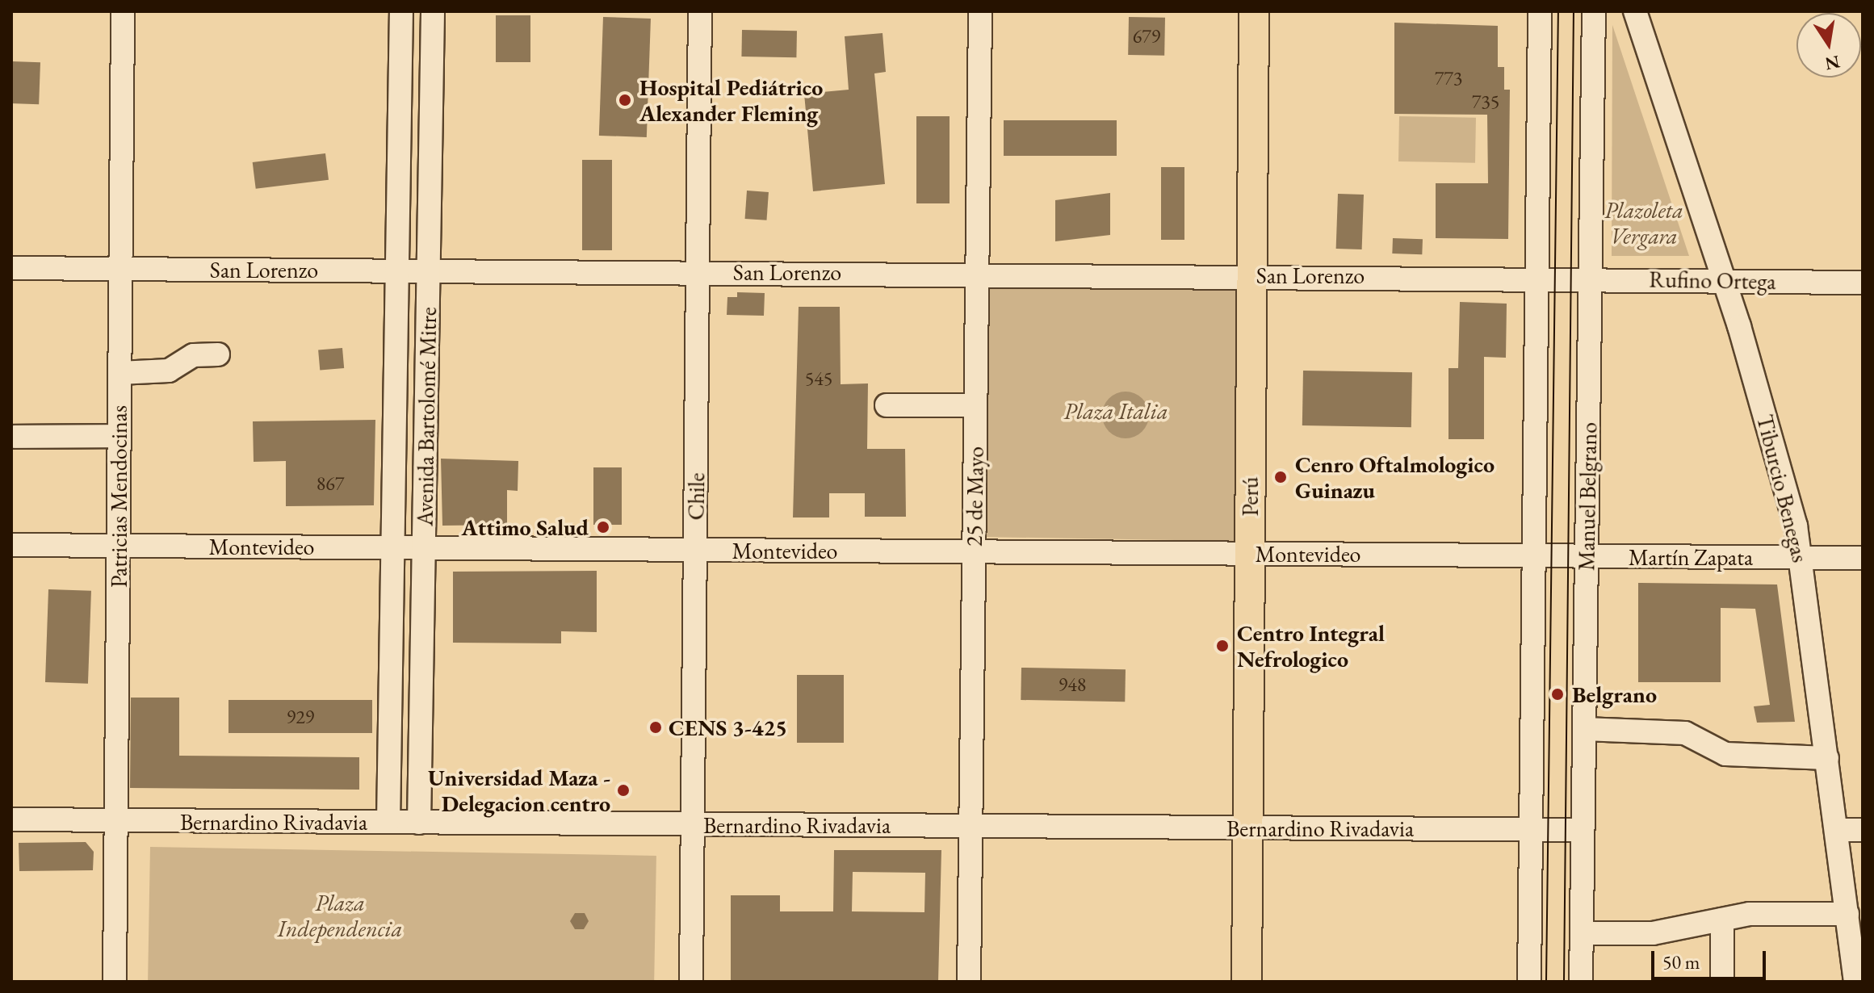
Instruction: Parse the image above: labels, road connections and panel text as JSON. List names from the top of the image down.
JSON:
{
  "streets": {
    "main road": ["Perú"],
    "street": [
      "San Lorenzo",
      "Rufino Ortega",
      "Avenida Bartolomé Mitre",
      "Tiburcio Benegas",
      "Patricias Mendocinas",
      "Chile",
      "25 de Mayo",
      "Manuel Belgrano",
      "Montevideo",
      "Martín Zapata",
      "Bernardino Rivadavia"
    ]
  },
  "crossings": [
    ["San Lorenzo", "Rufino Ortega"],
    ["San Lorenzo", "Avenida Bartolomé Mitre"],
    ["San Lorenzo", "Patricias Mendocinas"],
    ["San Lorenzo", "Chile"],
    ["San Lorenzo", "25 de Mayo"],
    ["San Lorenzo", "Perú"],
    ["Rufino Ortega", "Tiburcio Benegas"],
    ["Rufino Ortega", "Manuel Belgrano"],
    ["Avenida Bartolomé Mitre", "Montevideo"],
    ["Avenida Bartolomé Mitre", "Bernardino Rivadavia"],
    ["Tiburcio Benegas", "Martín Zapata"],
    ["Patricias Mendocinas", "Montevideo"],
    ["Patricias Mendocinas", "Bernardino Rivadavia"],
    ["Chile", "Montevideo"],
    ["Chile", "Bernardino Rivadavia"],
    ["25 de Mayo", "Montevideo"],
    ["25 de Mayo", "Bernardino Rivadavia"],
    ["Perú", "Montevideo"],
    ["Perú", "Bernardino Rivadavia"],
    ["Manuel Belgrano", "Martín Zapata"],
    ["Manuel Belgrano", "Bernardino Rivadavia"],
    ["Montevideo", "Martín Zapata"]
  ],
  "parks": ["Plazoleta Vergara", "Plaza Italia", "Plaza Independencia"],
  "places": [
    "Hospital Pediátrico Alexander Fleming",
    "Cenro Oftalmologico Guinazu",
    "Attimo Salud",
    "Centro Integral Nefrologico",
    "Belgrano",
    "CENS 3-425",
    "Universidad Maza - Delegacion centro"
  ],
  "house_numbers": [
    "679",
    "773",
    "735",
    "545",
    "867",
    "948",
    "929"
  ],
  "scale_bar": "50 m",
  "north": "bottom"
}
